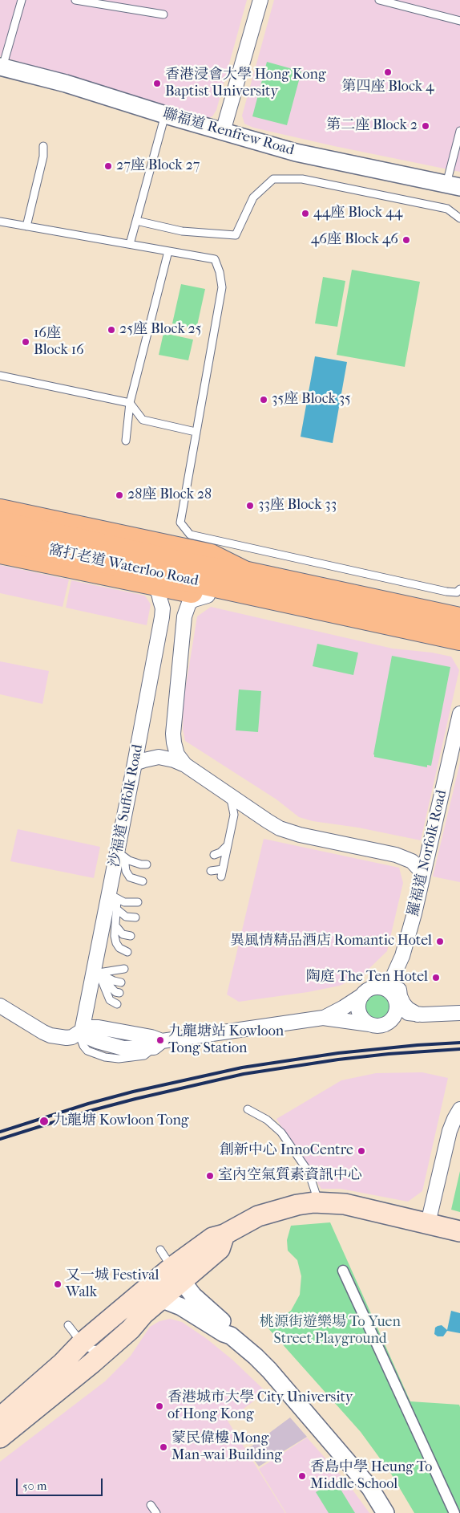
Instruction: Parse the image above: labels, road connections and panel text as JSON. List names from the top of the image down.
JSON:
{
  "streets": {
    "main road": ["窩打老道 Waterloo Road"],
    "street": ["聯福道 Renfrew Road", "沙福道 Suffolk Road", "羅福道 Norfolk Road"]
  },
  "crossings": [
    ["窩打老道 Waterloo Road", "沙福道 Suffolk Road"]
  ],
  "parks": ["桃源街遊樂場 To Yuen Street Playground"],
  "places": [
    "第四座 Block 4",
    "香港浸會大學 Hong Kong Baptist University",
    "第二座 Block 2",
    "27座 Block 27",
    "44座 Block 44",
    "46座 Block 46",
    "25座 Block 25",
    "16座 Block 16",
    "35座 Block 35",
    "28座 Block 28",
    "33座 Block 33",
    "異風情精品酒店 Romantic Hotel",
    "陶庭 The Ten Hotel",
    "九龍塘站 Kowloon Tong Station",
    "九龍塘 Kowloon Tong",
    "創新中心 InnoCentre",
    "室內空氣質素資訊中心",
    "又一城 Festival Walk",
    "香港城市大學 City University of Hong Kong",
    "蒙民偉樓 Mong Man-wai Building",
    "香島中學 Heung To Middle School"
  ],
  "scale_bar": "50 m"
}
